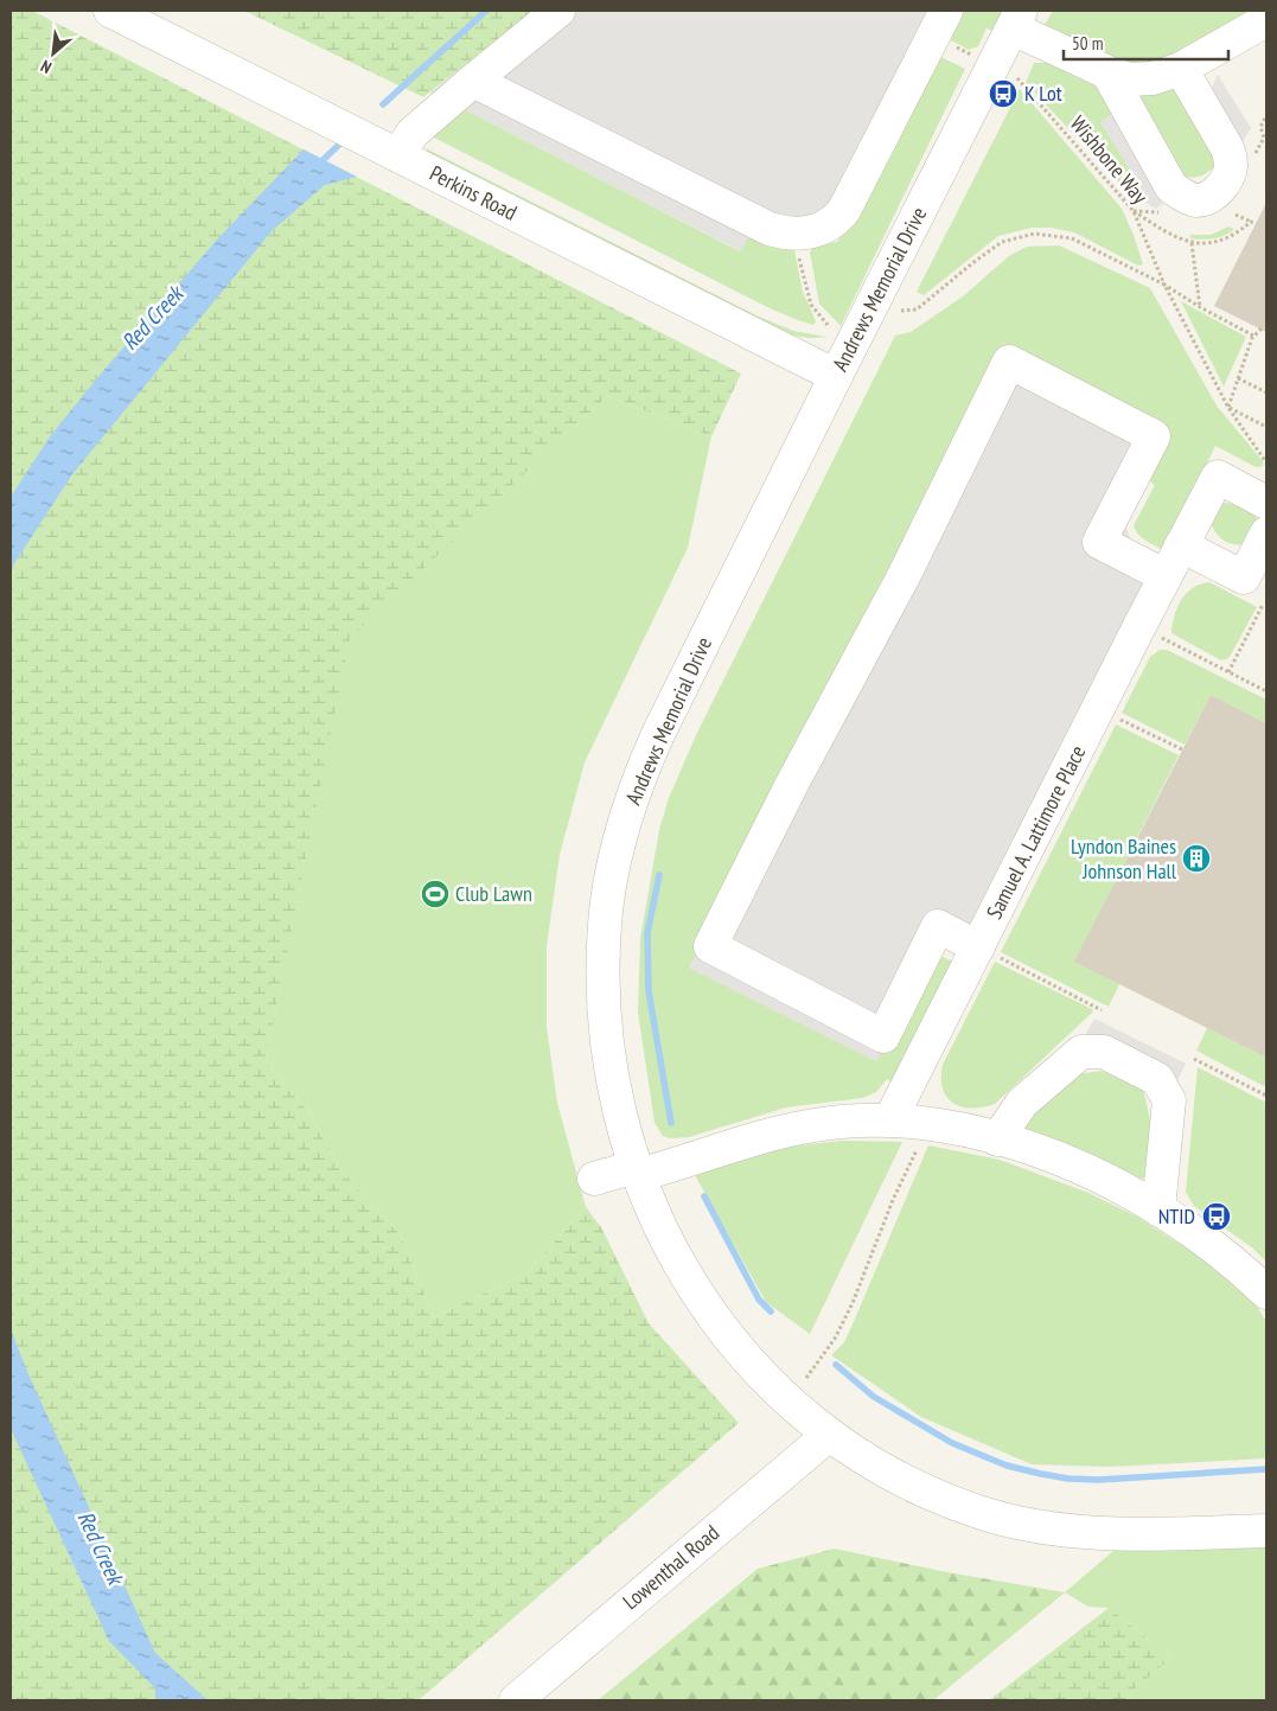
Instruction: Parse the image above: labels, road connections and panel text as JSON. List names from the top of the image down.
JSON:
{
  "streets": {
    "street": [
      "Perkins Road",
      "Andrews Memorial Drive",
      "Samuel A. Lattimore Place",
      "Lowenthal Road"
    ],
    "path": ["Wishbone Way"]
  },
  "crossings": [
    ["Perkins Road", "Andrews Memorial Drive"],
    ["Andrews Memorial Drive", "Lowenthal Road"]
  ],
  "water": ["Red Creek"],
  "places": {
    "bus stop": ["K Lot", "NTID"],
    "building": ["Lyndon Baines Johnson Hall"],
    "sports": ["Club Lawn"]
  },
  "scale_bar": "50 m",
  "north": "bottom left"
}
